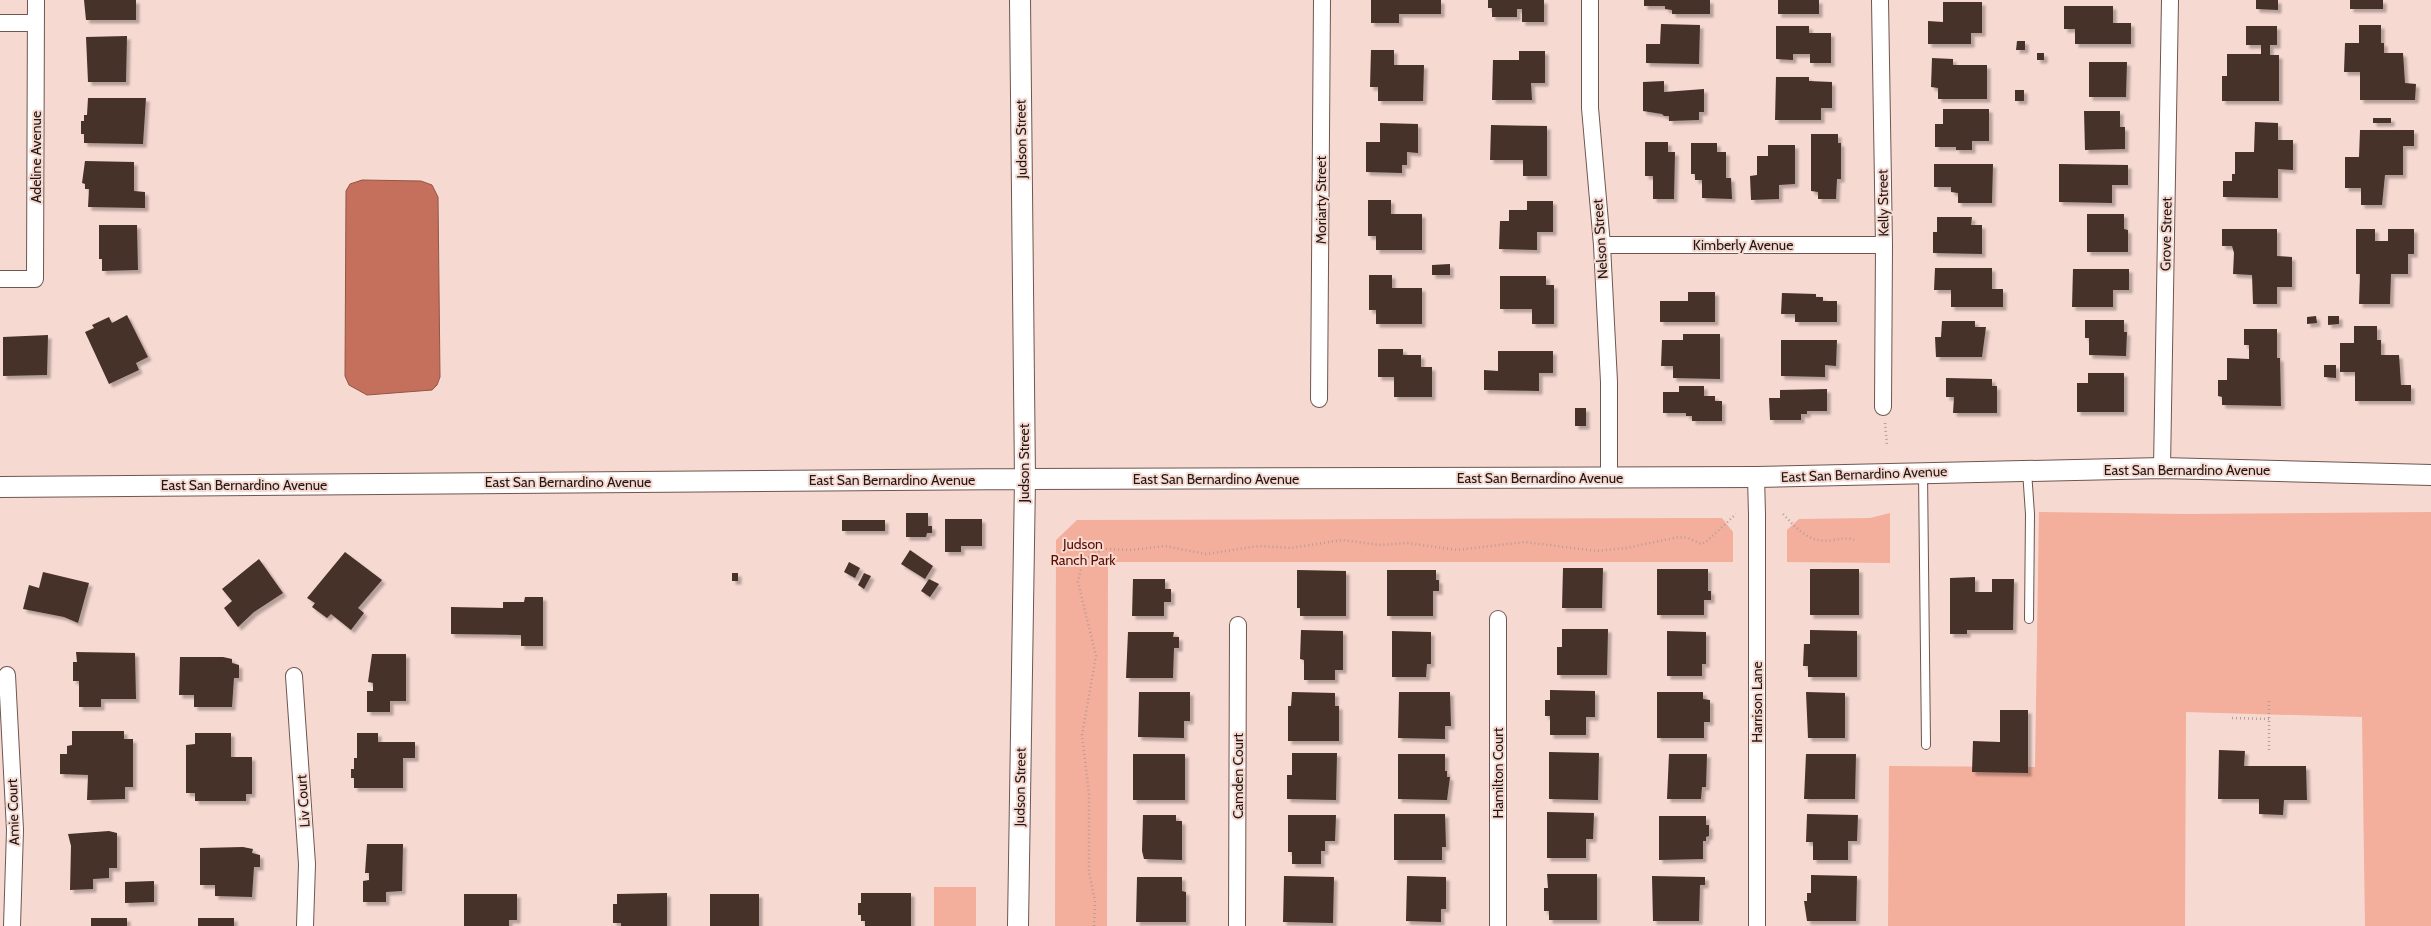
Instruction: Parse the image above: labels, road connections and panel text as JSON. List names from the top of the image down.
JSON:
{
  "streets": {
    "street": [
      "Judson Street",
      "Adeline Avenue",
      "Moriarty Street",
      "Kelly Street",
      "Grove Street",
      "Nelson Street",
      "Kimberly Avenue",
      "East San Bernardino Avenue",
      "Harrison Lane",
      "Hamilton Court",
      "Camden Court",
      "Liv Court",
      "Amie Court"
    ]
  },
  "crossings": [
    ["Judson Street", "East San Bernardino Avenue"],
    ["Kelly Street", "Kimberly Avenue"],
    ["Grove Street", "East San Bernardino Avenue"],
    ["Nelson Street", "Kimberly Avenue"],
    ["Nelson Street", "East San Bernardino Avenue"],
    ["East San Bernardino Avenue", "Harrison Lane"]
  ],
  "parks": ["Judson Ranch Park"]
}
